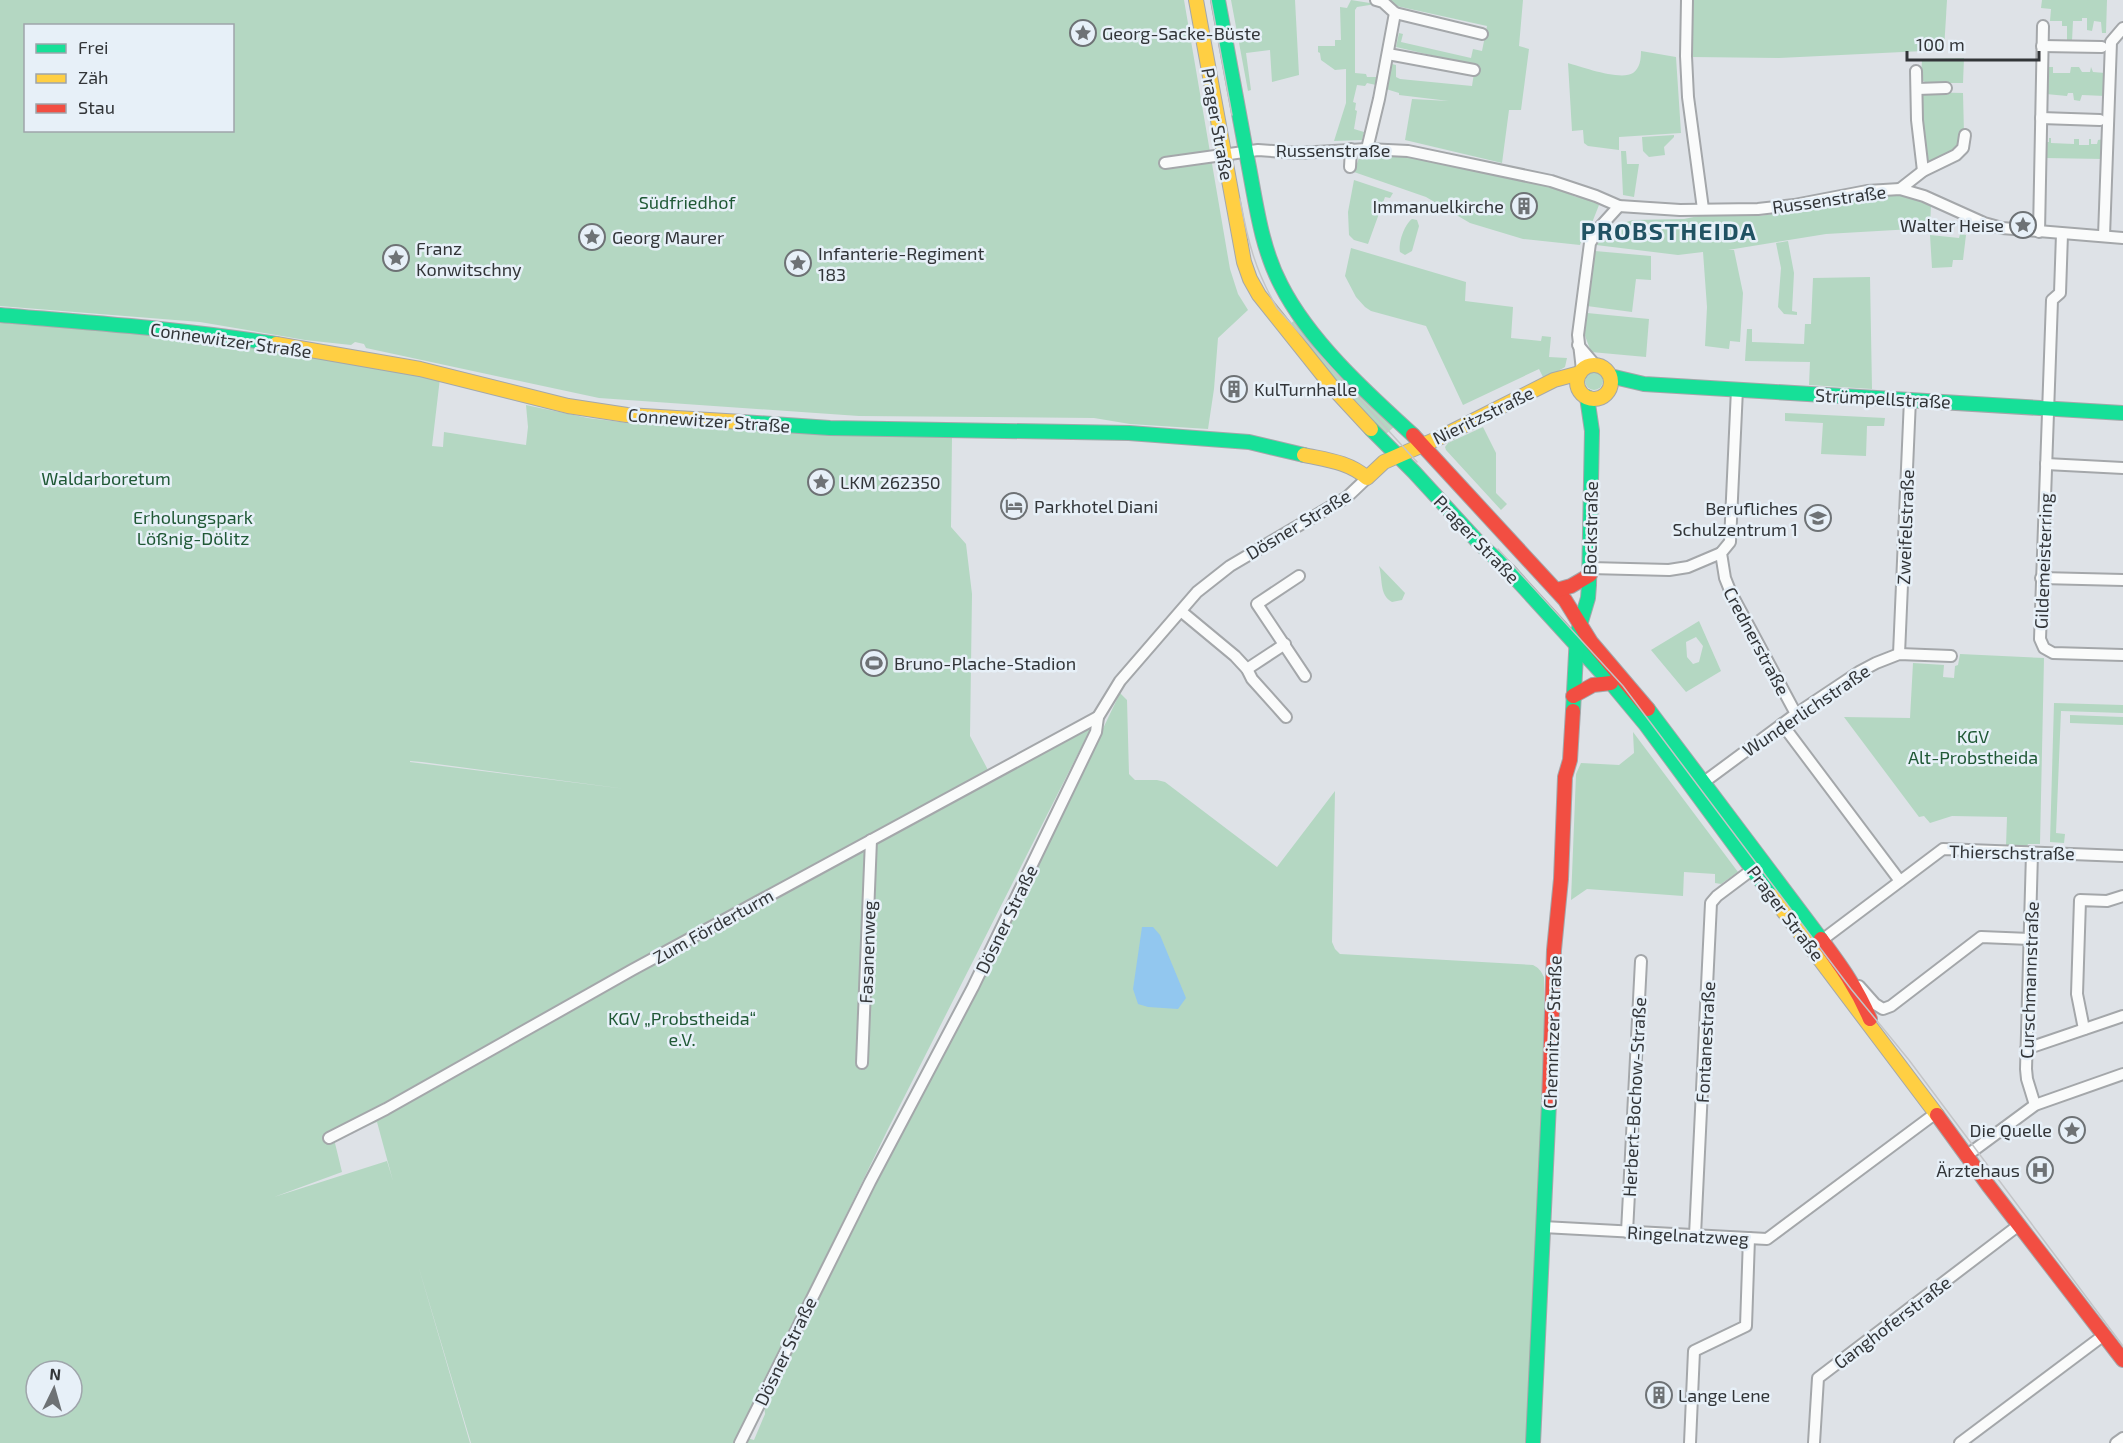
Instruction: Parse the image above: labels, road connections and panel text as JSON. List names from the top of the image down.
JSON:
{
  "streets": {
    "main road": [
      "Prager Straße",
      "Connewitzer Straße",
      "Strümpellstraße",
      "Nieritzstraße",
      "Bockstraße",
      "Chemnitzer Straße"
    ],
    "street": [
      "Russenstraße",
      "Dösner Straße",
      "Zweifelstraße",
      "Gildemeisterring",
      "Crednerstraße",
      "Wunderlichstraße",
      "Thierschstraße",
      "Zum Förderturm",
      "Fasanenweg",
      "Curschmannstraße",
      "Fontanestraße",
      "Herbert-Bochow-Straße",
      "Ringelnatzweg",
      "Ganghoferstraße"
    ]
  },
  "crossings": [
    ["Prager Straße", "Russenstraße"],
    ["Prager Straße", "Nieritzstraße"],
    ["Prager Straße", "Bockstraße"],
    ["Prager Straße", "Wunderlichstraße"],
    ["Prager Straße", "Thierschstraße"],
    ["Prager Straße", "Chemnitzer Straße"],
    ["Prager Straße", "Fontanestraße"],
    ["Prager Straße", "Ringelnatzweg"],
    ["Prager Straße", "Ganghoferstraße"],
    ["Russenstraße", "Gildemeisterring"],
    ["Connewitzer Straße", "Dösner Straße"],
    ["Strümpellstraße", "Nieritzstraße"],
    ["Strümpellstraße", "Zweifelstraße"],
    ["Strümpellstraße", "Bockstraße"],
    ["Strümpellstraße", "Gildemeisterring"],
    ["Nieritzstraße", "Bockstraße"],
    ["Dösner Straße", "Zum Förderturm"],
    ["Zweifelstraße", "Wunderlichstraße"],
    ["Bockstraße", "Chemnitzer Straße"],
    ["Crednerstraße", "Wunderlichstraße"],
    ["Crednerstraße", "Thierschstraße"],
    ["Thierschstraße", "Curschmannstraße"],
    ["Zum Förderturm", "Fasanenweg"],
    ["Chemnitzer Straße", "Ringelnatzweg"],
    ["Fontanestraße", "Ringelnatzweg"],
    ["Herbert-Bochow-Straße", "Ringelnatzweg"]
  ],
  "districts": ["PROBSTHEIDA"],
  "parks": [
    "Südfriedhof",
    "Waldarboretum",
    "Erholungspark Lößnig-Dölitz",
    "KGV Alt-Probstheida",
    "KGV „Probstheida“ e.V."
  ],
  "places": {
    "place": [
      "Georg-Sacke-Büste",
      "Walter Heise",
      "Georg Maurer",
      "Franz Konwitschny",
      "Infanterie-Regiment 183",
      "LKM 262350",
      "Die Quelle"
    ],
    "building": ["Immanuelkirche", "KulTurnhalle", "Lange Lene"],
    "hotel": ["Parkhotel Diani"],
    "school or university": ["Berufliches Schulzentrum 1"],
    "sports": ["Bruno-Plache-Stadion"],
    "hospital": ["Ärztehaus"]
  },
  "legend": ["Frei", "Zäh", "Stau"],
  "scale_bar": "100 m",
  "north": "top"
}
